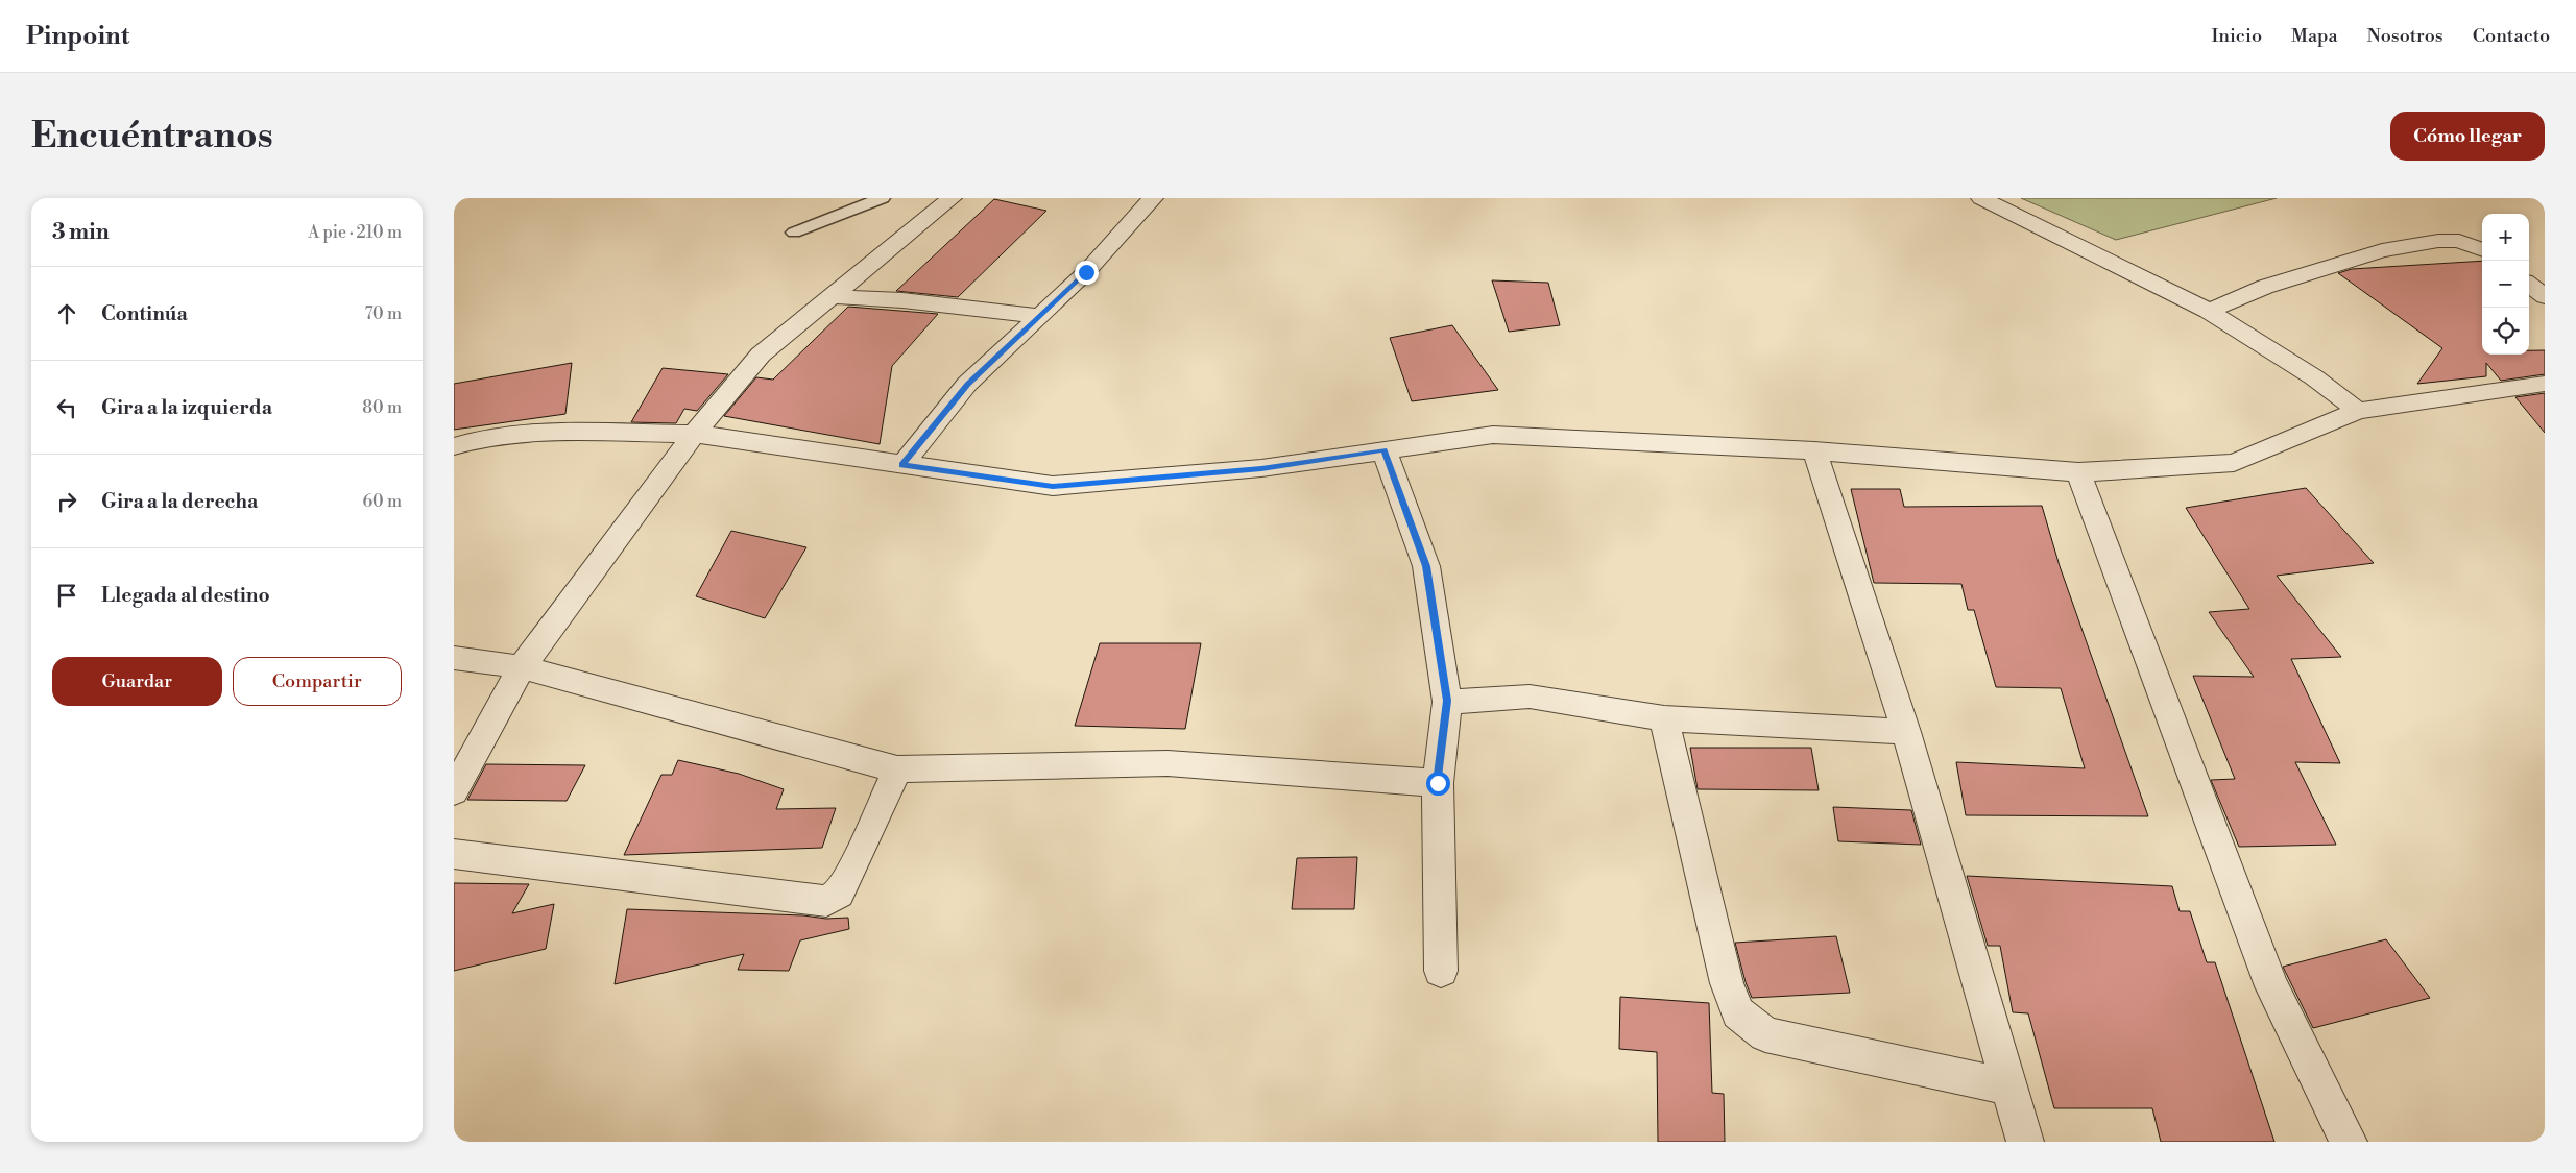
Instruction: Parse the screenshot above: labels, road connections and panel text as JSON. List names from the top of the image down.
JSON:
{
  "page": {
    "header": "Pinpoint",
    "nav": [
      "Inicio",
      "Mapa",
      "Nosotros",
      "Contacto"
    ],
    "buttons": [
      "Cómo llegar",
      ["Guardar", "Compartir"]
    ],
    "title": "Encuéntranos",
    "heading": ["3 min", "A pie · 210 m"],
    "map_buttons": ["+", "−"],
    "list": [
      ["Continúa", "70 m"],
      ["Gira a la izquierda", "80 m"],
      ["Gira a la derecha", "60 m"],
      "Llegada al destino"
    ]
  }
}
